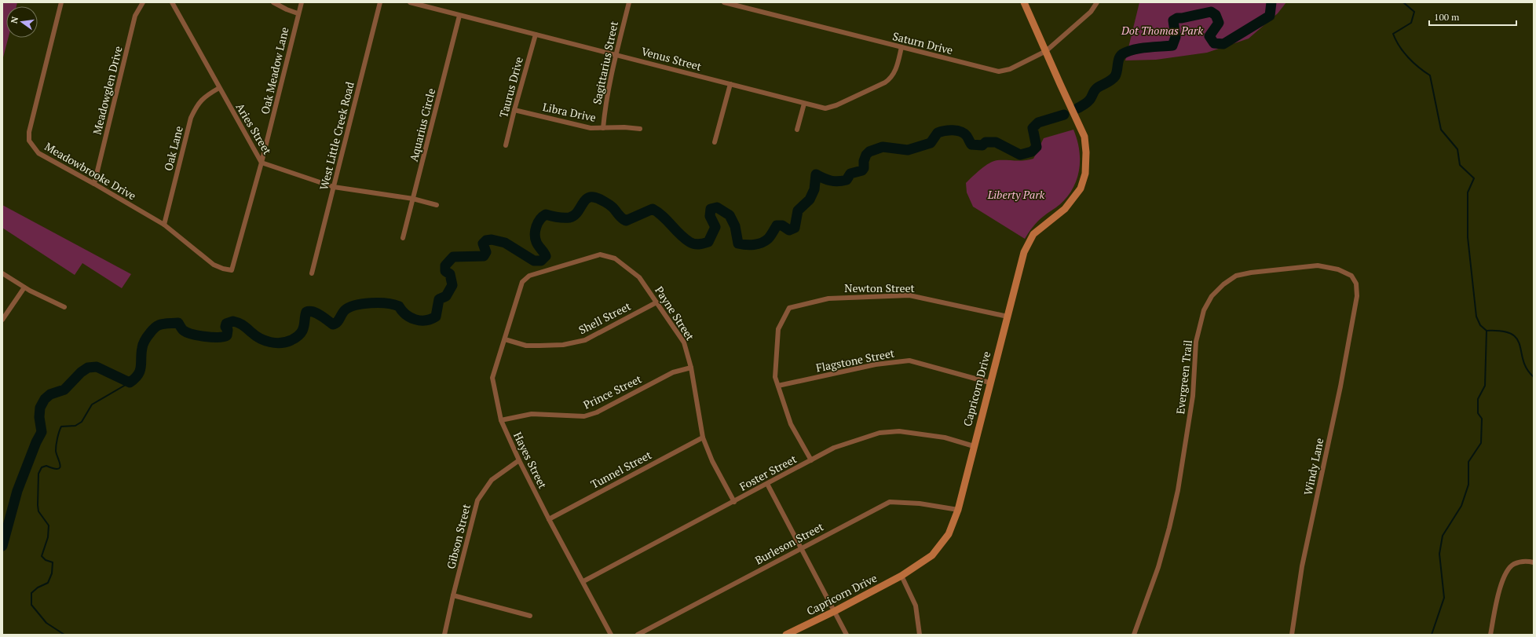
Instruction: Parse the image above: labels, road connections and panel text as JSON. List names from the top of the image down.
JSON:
{
  "streets": {
    "street": [
      "Saturn Drive",
      "Venus Street",
      "Sagittarius Street",
      "Oak Meadow Lane",
      "Taurus Drive",
      "Meadowglen Drive",
      "Libra Drive",
      "Aquarius Circle",
      "Aries Street",
      "West Little Creek Road",
      "Oak Lane",
      "Meadowbrooke Drive",
      "Newton Street",
      "Payne Street",
      "Shell Street",
      "Flagstone Street",
      "Evergreen Trail",
      "Capricorn Drive",
      "Prince Street",
      "Hayes Street",
      "Windy Lane",
      "Tunnel Street",
      "Foster Street",
      "Gibson Street",
      "Burleson Street"
    ]
  },
  "crossings": [
    ["Saturn Drive", "Venus Street"],
    ["Saturn Drive", "Capricorn Drive"],
    ["Venus Street", "Sagittarius Street"],
    ["Venus Street", "Taurus Drive"],
    ["Venus Street", "Aquarius Circle"],
    ["Sagittarius Street", "Libra Drive"],
    ["Oak Meadow Lane", "Aries Street"],
    ["Oak Meadow Lane", "Meadowbrooke Drive"],
    ["Taurus Drive", "Libra Drive"],
    ["Meadowglen Drive", "Meadowbrooke Drive"],
    ["Aquarius Circle", "Aries Street"],
    ["Aries Street", "West Little Creek Road"],
    ["Aries Street", "Oak Lane"],
    ["Oak Lane", "Meadowbrooke Drive"],
    ["Newton Street", "Flagstone Street"],
    ["Newton Street", "Capricorn Drive"],
    ["Payne Street", "Shell Street"],
    ["Payne Street", "Prince Street"],
    ["Payne Street", "Hayes Street"],
    ["Payne Street", "Tunnel Street"],
    ["Payne Street", "Foster Street"],
    ["Shell Street", "Hayes Street"],
    ["Flagstone Street", "Capricorn Drive"],
    ["Evergreen Trail", "Windy Lane"],
    ["Capricorn Drive", "Foster Street"],
    ["Capricorn Drive", "Burleson Street"],
    ["Prince Street", "Hayes Street"],
    ["Hayes Street", "Tunnel Street"],
    ["Hayes Street", "Foster Street"],
    ["Hayes Street", "Gibson Street"]
  ],
  "parks": ["Dot Thomas Park", "Liberty Park"],
  "scale_bar": "100 m",
  "north": "left"
}
